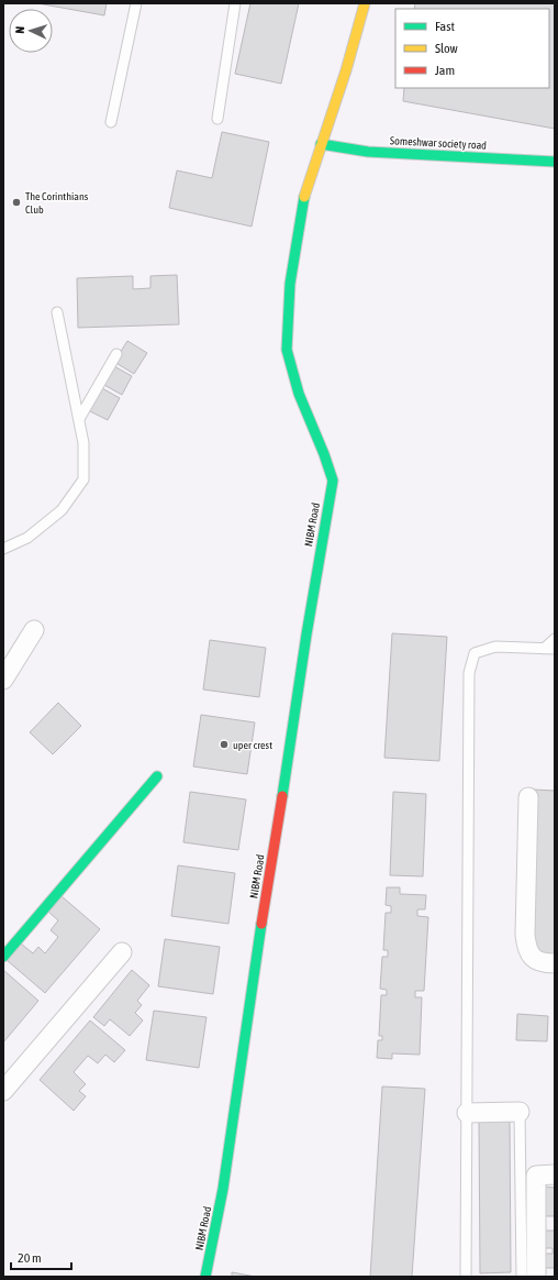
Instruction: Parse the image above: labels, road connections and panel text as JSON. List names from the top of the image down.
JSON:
{
  "streets": {
    "street": ["Someshwar society road", "NIBM Road"]
  },
  "crossings": [
    ["Someshwar society road", "NIBM Road"]
  ],
  "places": ["The Corinthians Club", "uper crest"],
  "legend": ["Fast", "Slow", "Jam"],
  "scale_bar": "20 m",
  "north": "left"
}
